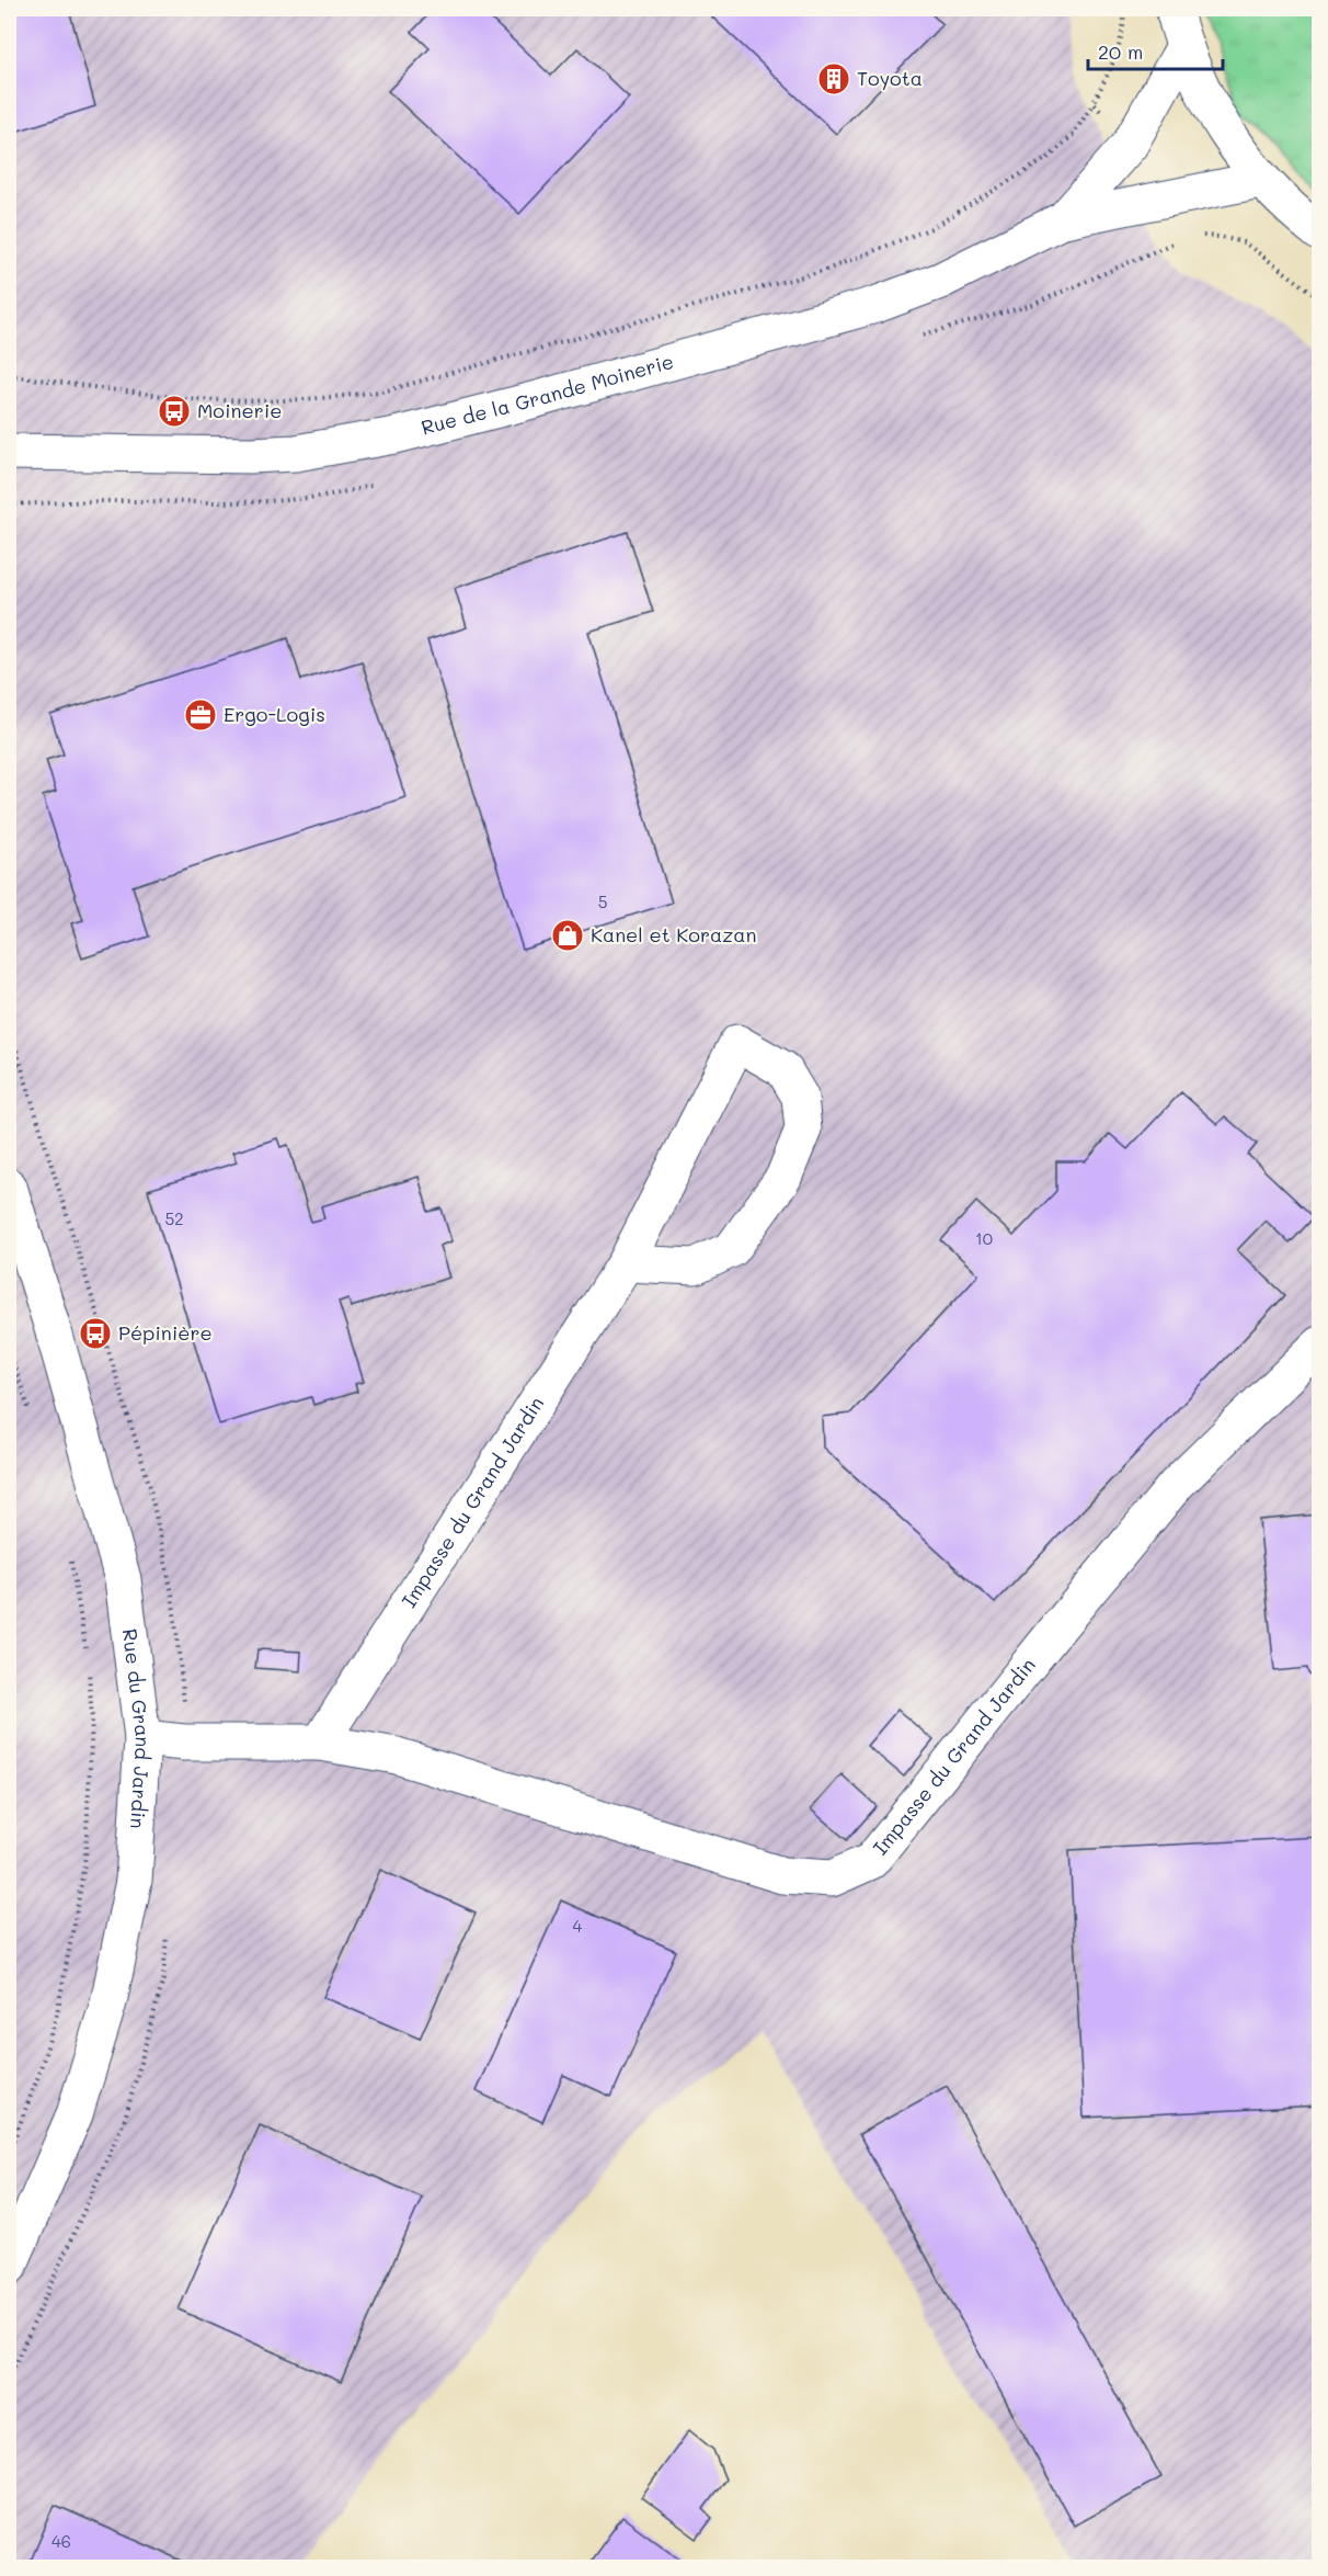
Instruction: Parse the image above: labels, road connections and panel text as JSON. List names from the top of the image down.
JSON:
{
  "streets": {
    "street": ["Rue de la Grande Moinerie", "Impasse du Grand Jardin", "Rue du Grand Jardin"]
  },
  "crossings": [
    ["Impasse du Grand Jardin", "Rue du Grand Jardin"]
  ],
  "places": {
    "building": ["Toyota"],
    "bus stop": ["Moinerie", "Pépinière"],
    "office": ["Ergo-Logis"],
    "shop": ["Kanel et Korazan"]
  },
  "house_numbers": [
    "5",
    "52",
    "10",
    "4",
    "46"
  ],
  "scale_bar": "20 m"
}
